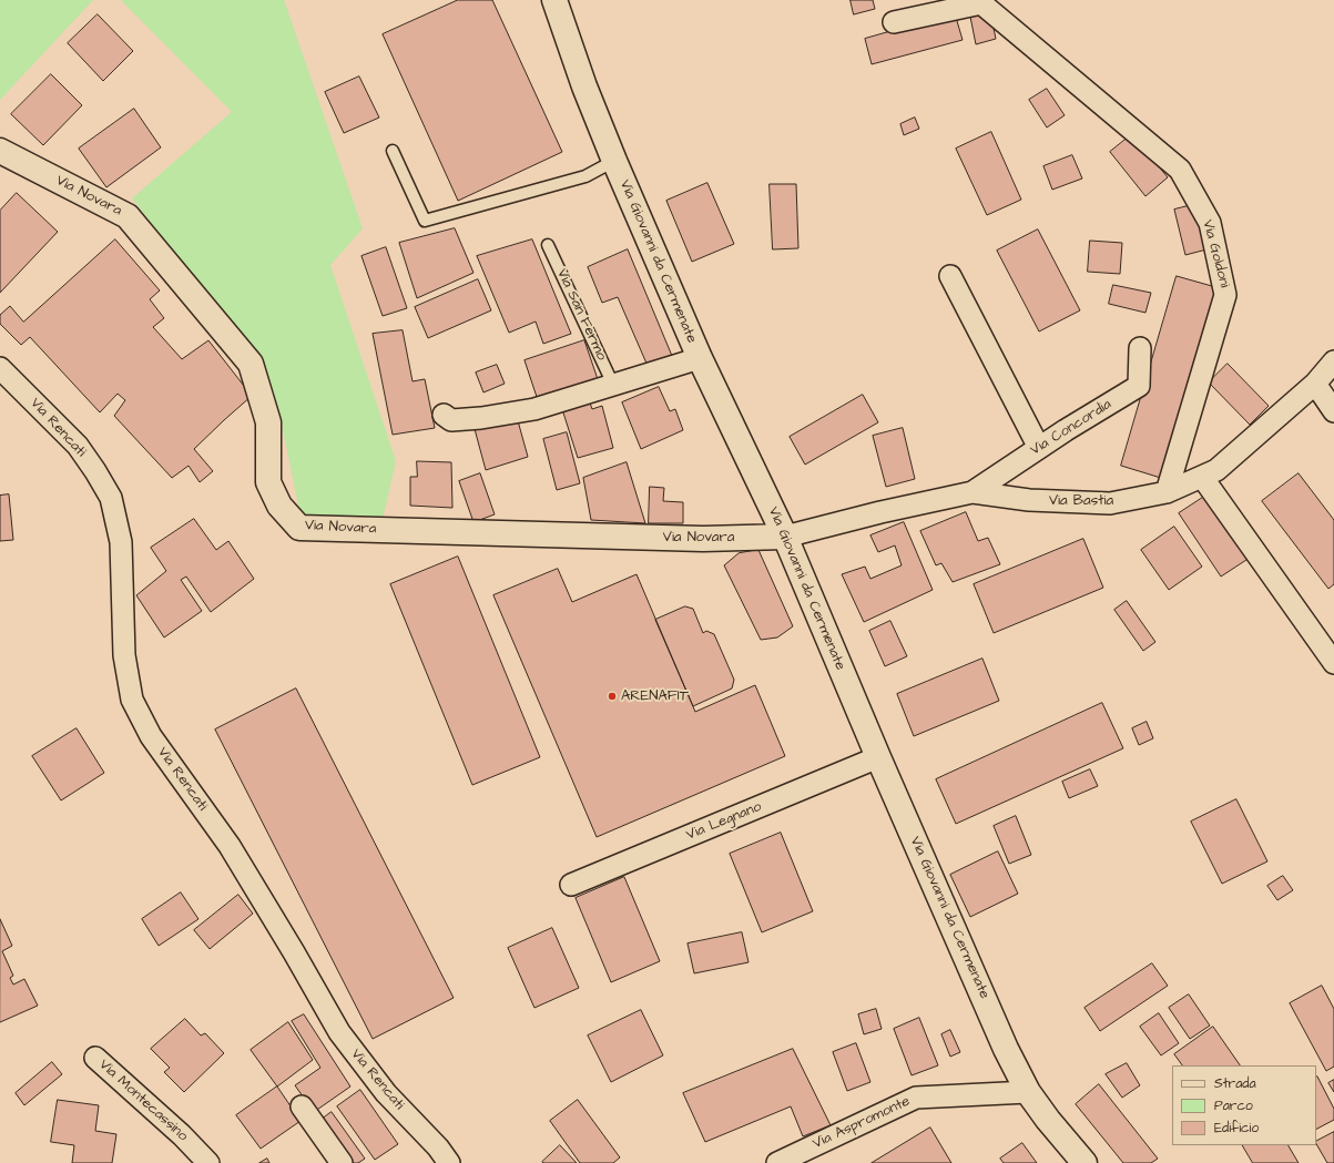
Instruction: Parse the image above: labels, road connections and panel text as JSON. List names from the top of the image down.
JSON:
{
  "streets": {
    "main road": ["Via Novara", "Via Giovanni da Cermenate"],
    "street": [
      "Via Goldoni",
      "Via Rencati",
      "Via Concordia",
      "Via Bastia",
      "Via Legnano",
      "Via Montecassino",
      "Via Aspromonte"
    ],
    "lane": ["Via San Fermo"]
  },
  "crossings": [
    ["Via Novara", "Via Giovanni da Cermenate"],
    ["Via Novara", "Via Bastia"],
    ["Via Goldoni", "Via Bastia"],
    ["Via Giovanni da Cermenate", "Via Bastia"],
    ["Via Giovanni da Cermenate", "Via Legnano"],
    ["Via Giovanni da Cermenate", "Via Aspromonte"],
    ["Via Concordia", "Via Bastia"]
  ],
  "places": ["ARENAFIT"],
  "legend": ["Strada", "Parco", "Edificio"]
}
